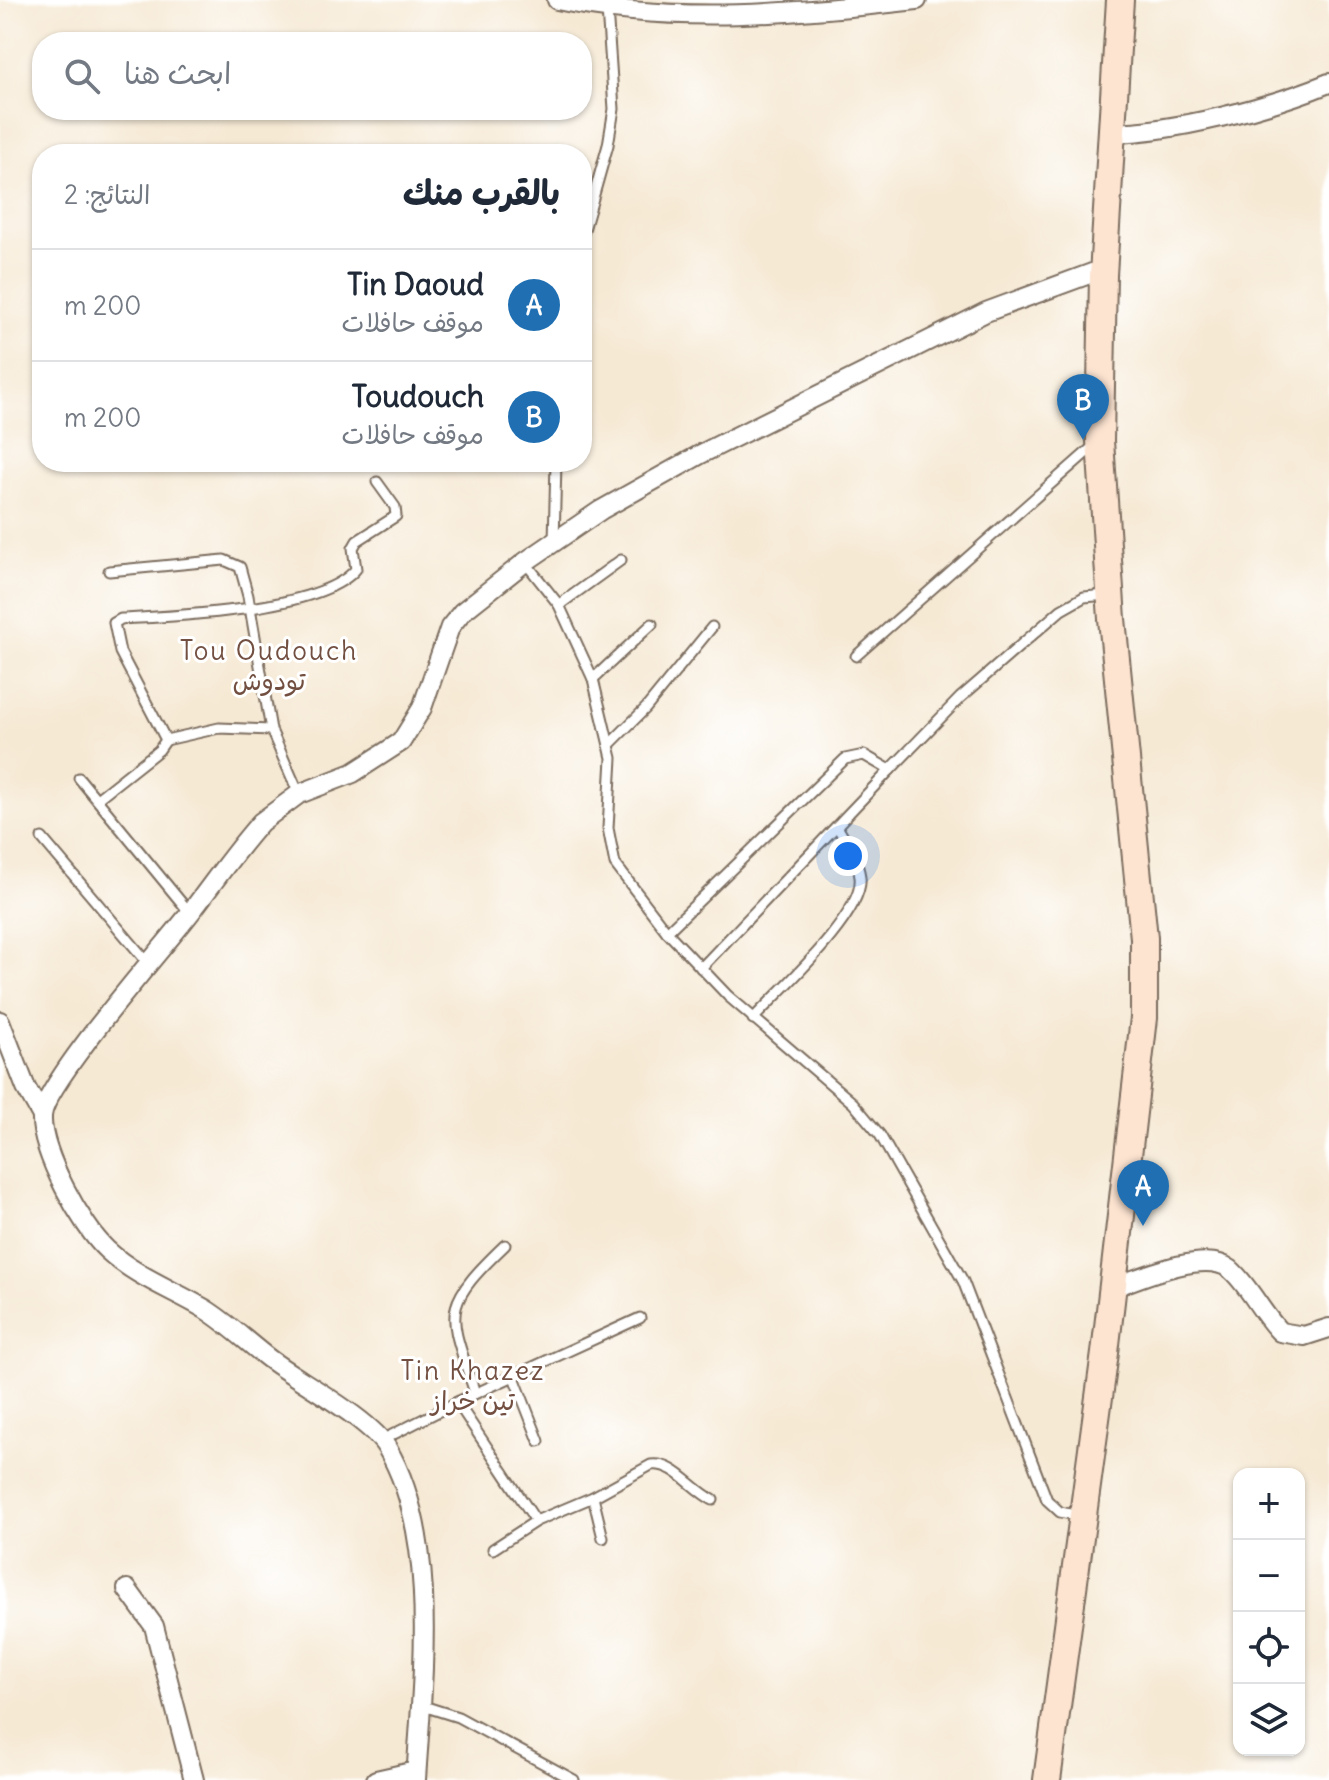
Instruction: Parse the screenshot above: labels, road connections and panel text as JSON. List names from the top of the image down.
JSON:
{
  "districts": ["Tou Oudouch تودوش", "Tin Khazez تين خراز"],
  "page": {
    "search": "ابحث هنا",
    "heading": ["بالقرب منك", "النتائج: 2"],
    "list": [
      {
        "mark": "A",
        "name": "Tin Daoud",
        "note": "موقف حافلات",
        "value": "200 m"
      },
      {
        "mark": "B",
        "name": "Toudouch",
        "note": "موقف حافلات",
        "value": "200 m"
      }
    ],
    "pins": ["B", "A"],
    "map_buttons": ["+", "−"]
  }
}
